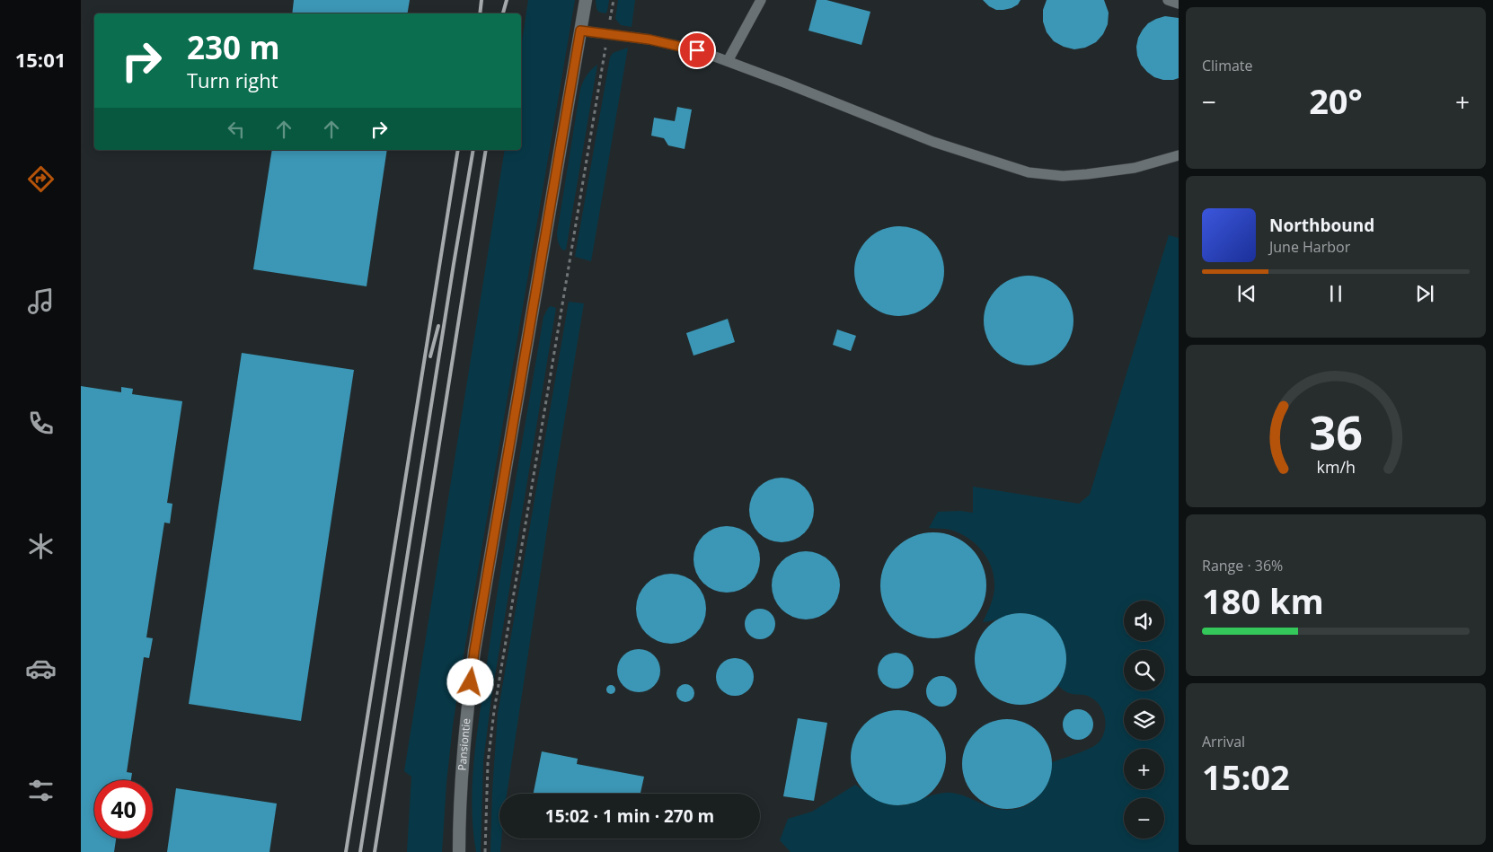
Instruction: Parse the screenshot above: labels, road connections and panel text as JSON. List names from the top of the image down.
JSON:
{
  "streets": {
    "street": ["Pansiontie"]
  },
  "page": {
    "tabs": "15:01",
    "tile": [
      "Climate",
      ["Range · 36%", "180 km"],
      ["Arrival", "15:02"]
    ],
    "turn": ["230 m", "Turn right"],
    "heat": ["−", "20°", "+"],
    "song": ["Northbound", "June Harbor"],
    "map_buttons": ["+", "−"],
    "limit": "40",
    "trip": "15:02 · 1 min · 270 m",
    "gauge": ["36", "km/h"]
  }
}
